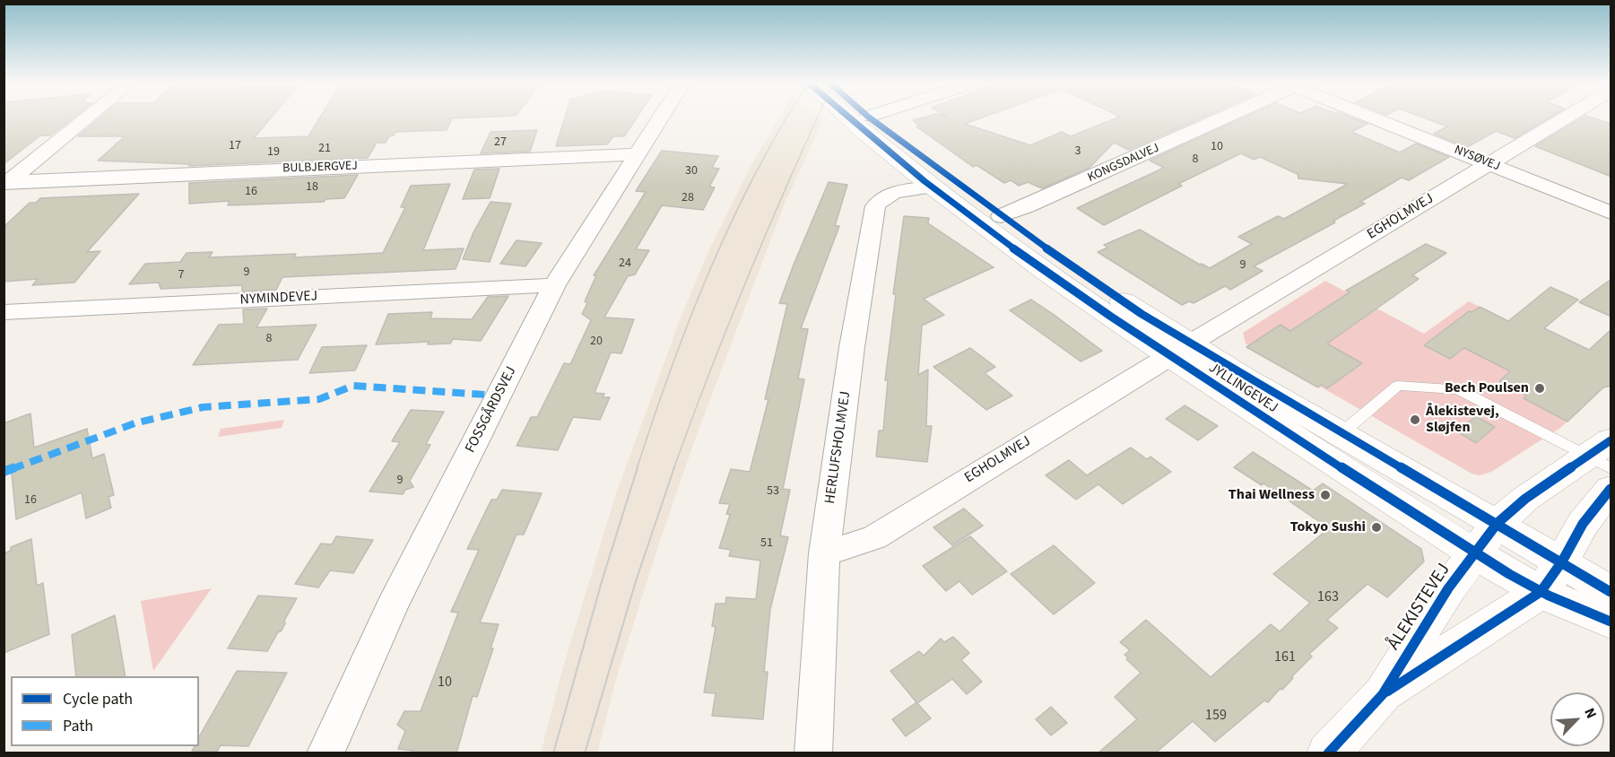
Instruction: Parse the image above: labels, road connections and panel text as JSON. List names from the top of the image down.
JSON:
{
  "streets": {
    "street": [
      "NYSØVEJ",
      "KONGSDALVEJ",
      "BULBJERGVEJ",
      "EGHOLMVEJ",
      "NYMINDEVEJ",
      "JYLLINGEVEJ",
      "FOSSGÅRDSVEJ",
      "HERLUFSHOLMVEJ",
      "ÅLEKISTEVEJ"
    ]
  },
  "crossings": [
    ["NYSØVEJ", "EGHOLMVEJ"],
    ["KONGSDALVEJ", "JYLLINGEVEJ"],
    ["BULBJERGVEJ", "FOSSGÅRDSVEJ"],
    ["EGHOLMVEJ", "JYLLINGEVEJ"],
    ["EGHOLMVEJ", "HERLUFSHOLMVEJ"],
    ["NYMINDEVEJ", "FOSSGÅRDSVEJ"],
    ["JYLLINGEVEJ", "HERLUFSHOLMVEJ"],
    ["JYLLINGEVEJ", "ÅLEKISTEVEJ"]
  ],
  "places": [
    "Bech Poulsen",
    "Ålekistevej, Sløjfen",
    "Thai Wellness",
    "Tokyo Sushi"
  ],
  "house_numbers": [
    "27",
    "17",
    "10",
    "21",
    "3",
    "19",
    "8",
    "30",
    "18",
    "16",
    "28",
    "24",
    "9",
    "9",
    "7",
    "8",
    "20",
    "9",
    "53",
    "16",
    "51",
    "163",
    "161",
    "10",
    "159"
  ],
  "legend": ["Cycle path", "Path"],
  "north": "top right"
}
